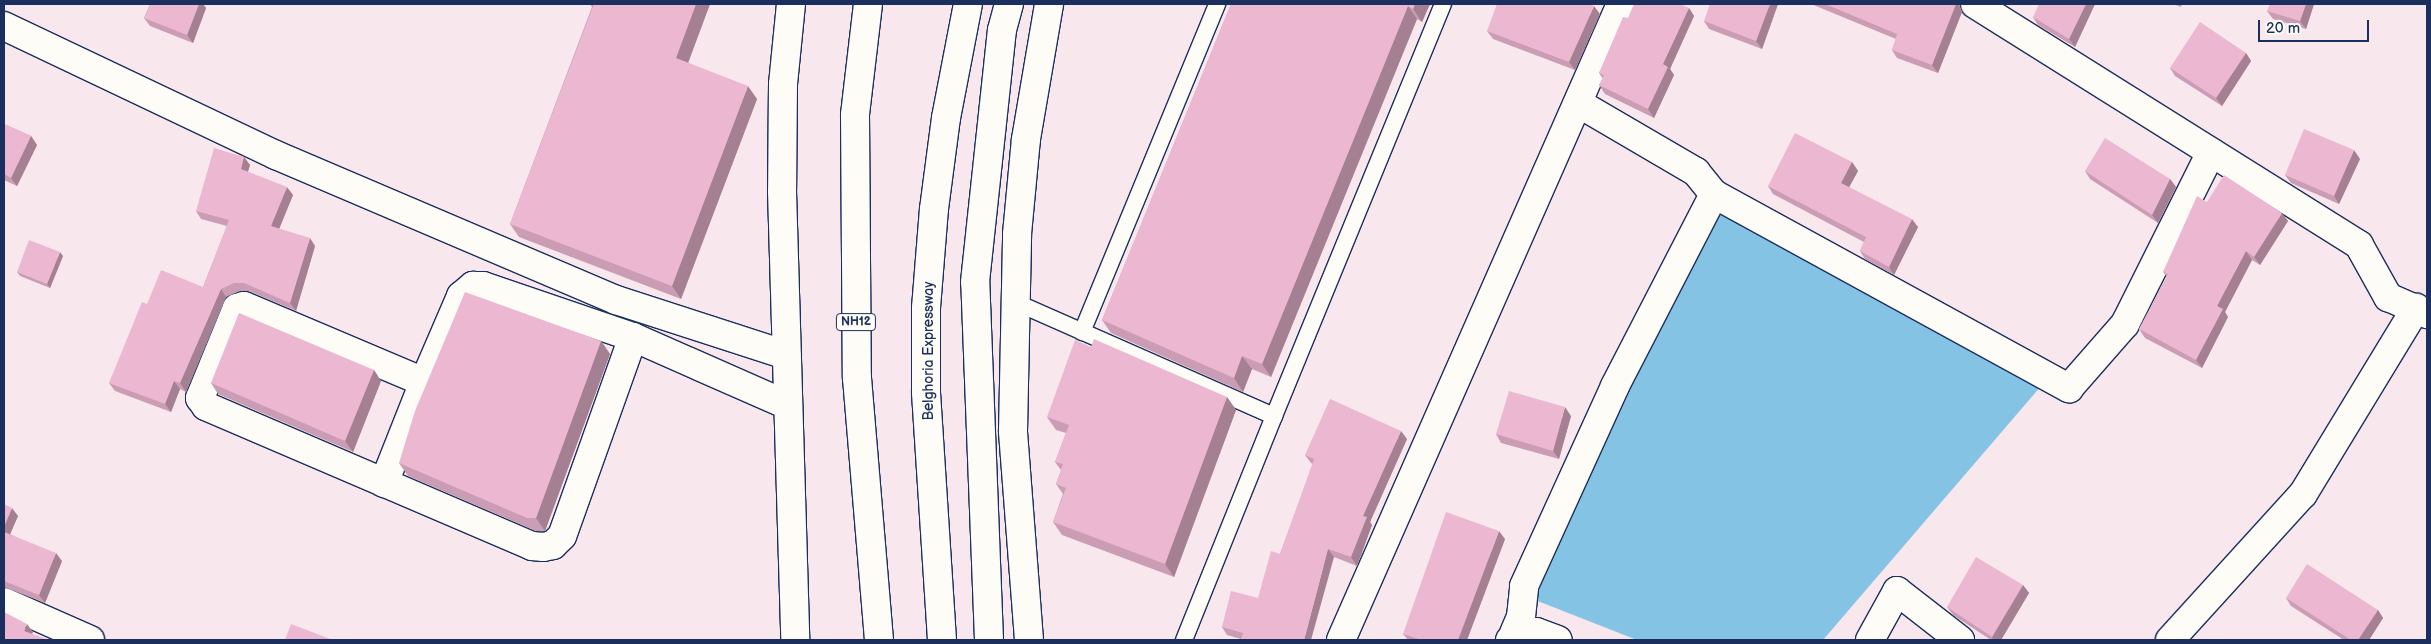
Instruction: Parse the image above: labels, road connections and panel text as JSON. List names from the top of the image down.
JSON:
{
  "streets": {
    "main road": ["NH12", "Belghoria Expressway"]
  },
  "scale_bar": "20 m"
}
